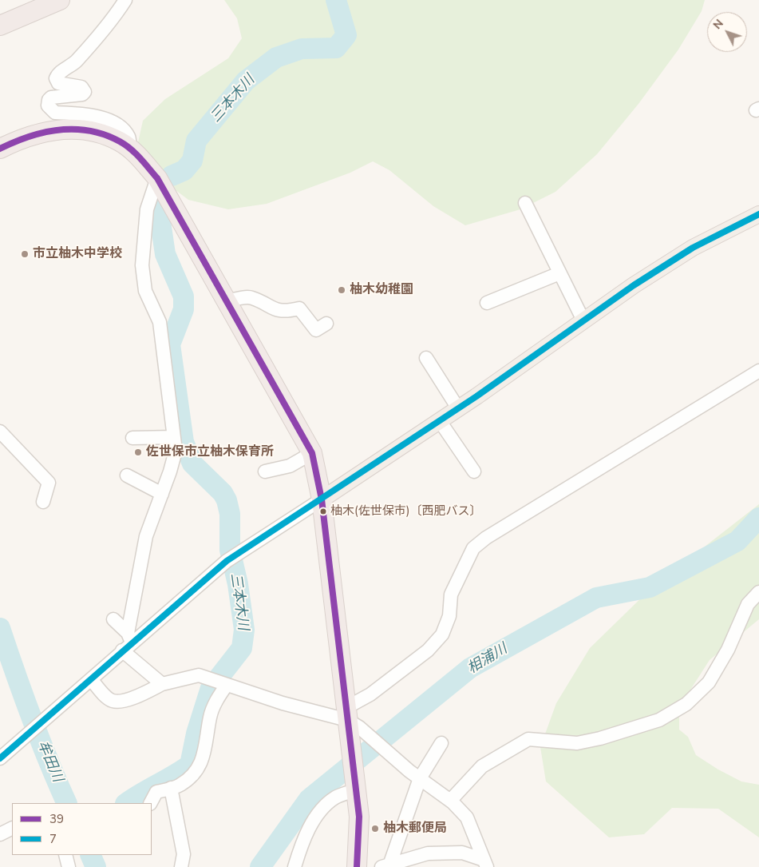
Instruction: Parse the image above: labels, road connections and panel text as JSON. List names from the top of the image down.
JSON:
{
  "water": ["三本木川", "相浦川", "牟田川"],
  "places": [
    "市立柚木中学校",
    "柚木幼稚園",
    "佐世保市立柚木保育所",
    "柚木(佐世保市)〔西肥バス〕",
    "柚木郵便局"
  ],
  "lines": ["transit line 39", "transit line 7"],
  "legend": ["39", "7"],
  "north": "top left"
}
